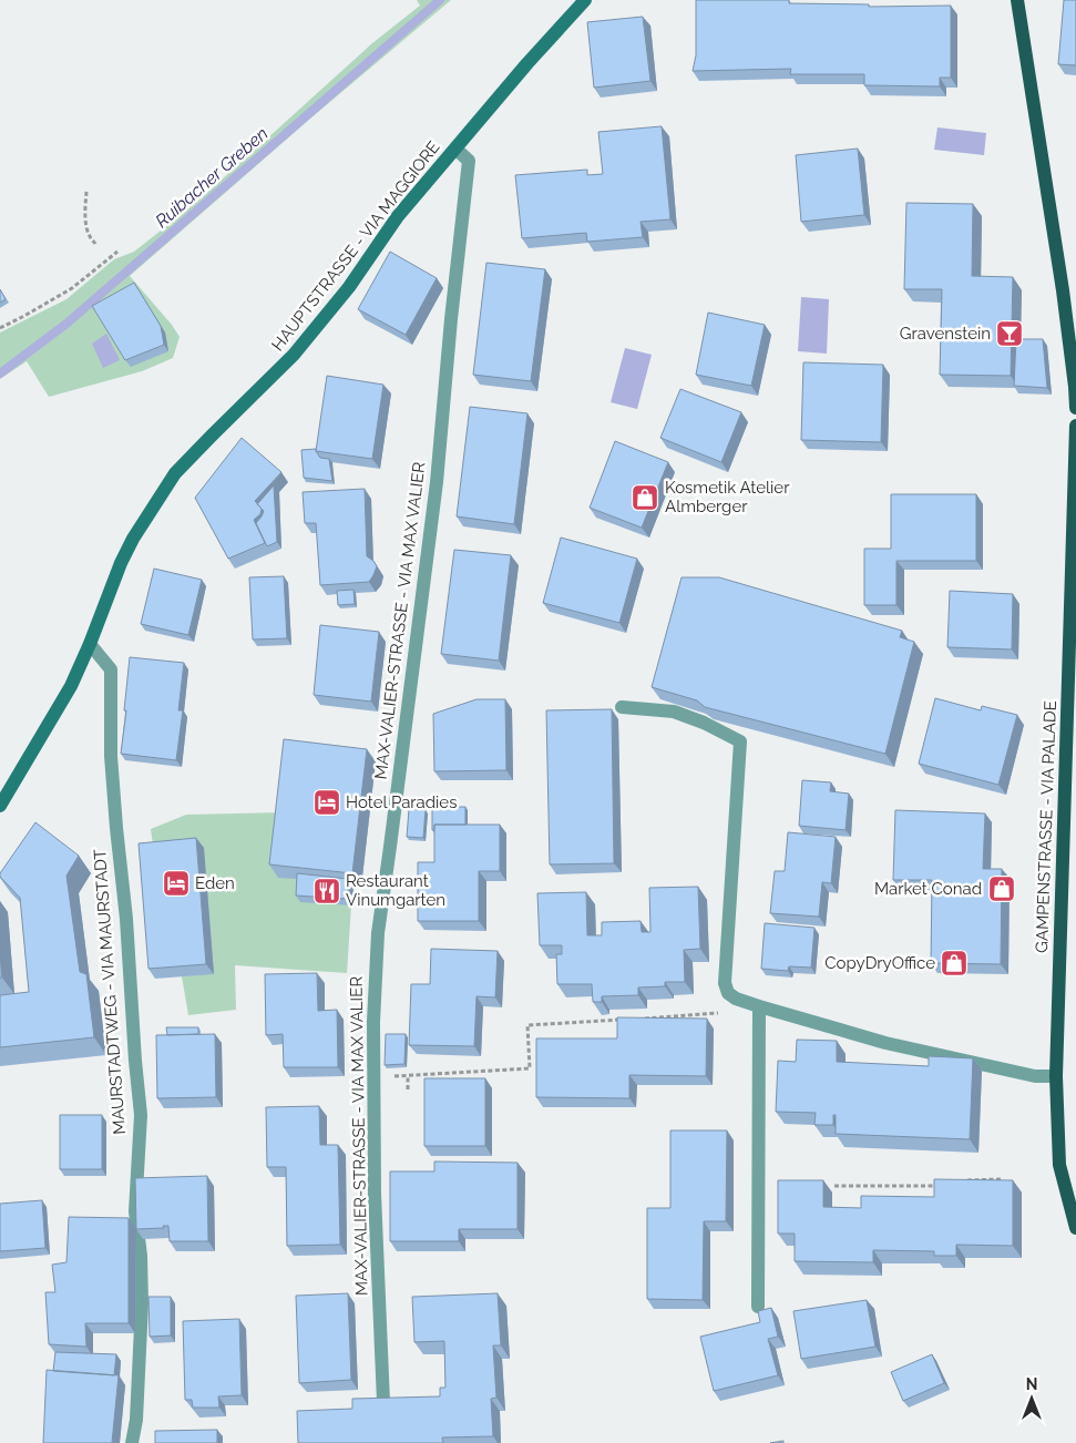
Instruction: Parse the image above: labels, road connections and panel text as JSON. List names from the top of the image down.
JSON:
{
  "streets": {
    "main road": ["GAMPENSTRASSE - VIA PALADE"],
    "street": ["HAUPTSTRASSE - VIA MAGGIORE"],
    "lane": ["MAX-VALIER-STRASSE - VIA MAX VALIER", "MAURSTADTWEG - VIA MAURSTADT"]
  },
  "crossings": [
    ["HAUPTSTRASSE - VIA MAGGIORE", "MAX-VALIER-STRASSE - VIA MAX VALIER"],
    ["HAUPTSTRASSE - VIA MAGGIORE", "MAURSTADTWEG - VIA MAURSTADT"]
  ],
  "water": ["Ruibacher Greben"],
  "places": {
    "bar": ["Gravenstein"],
    "shop": ["Kosmetik Atelier Almberger", "Market Conad", "CopyDryOffice"],
    "hotel": ["Hotel Paradies", "Eden"],
    "restaurant": ["Restaurant Vinumgarten"]
  },
  "north": "top"
}
